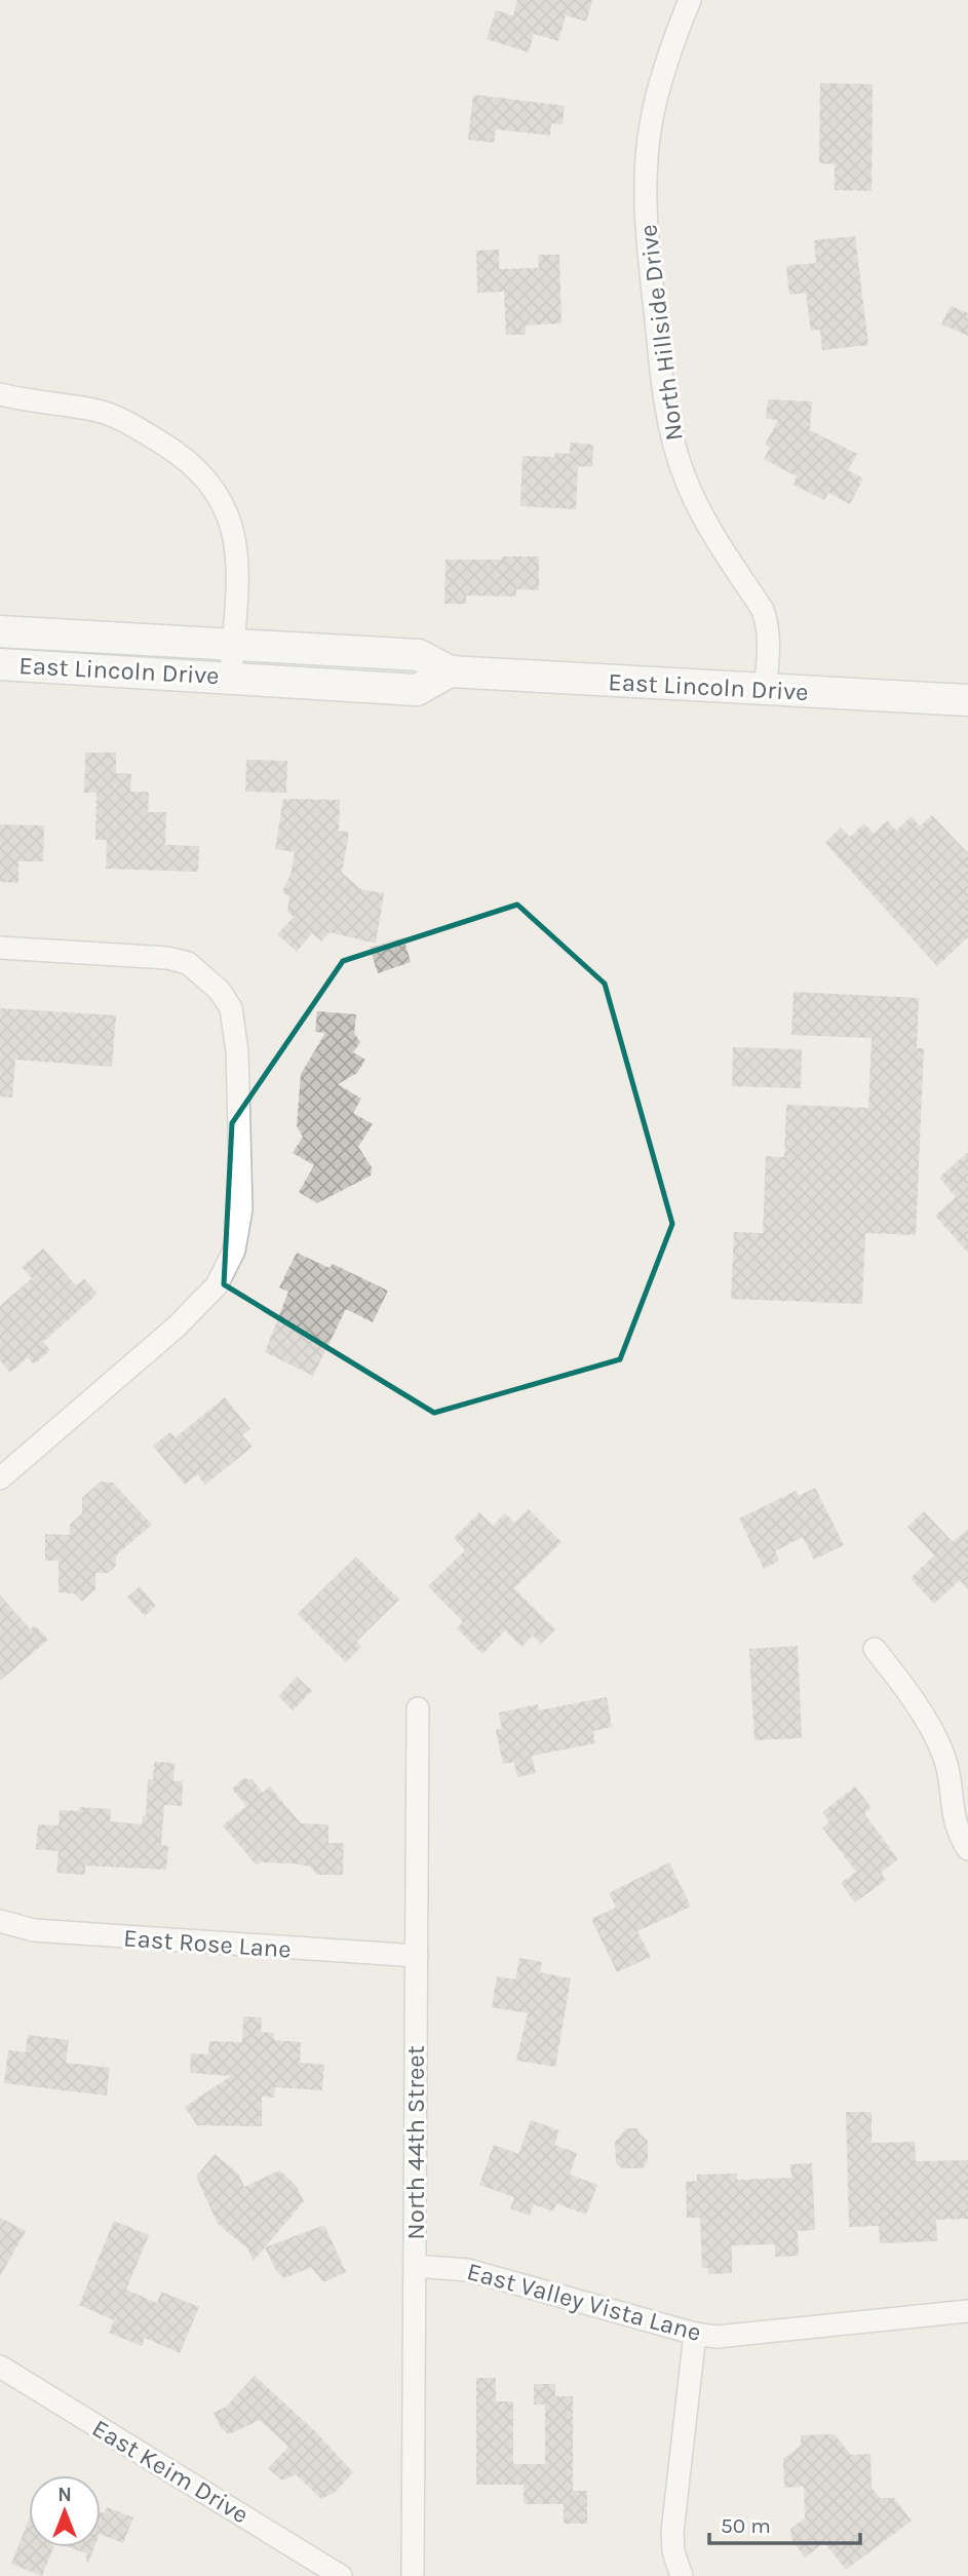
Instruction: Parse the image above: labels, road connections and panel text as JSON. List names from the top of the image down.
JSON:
{
  "streets": {
    "main road": ["East Lincoln Drive"],
    "street": [
      "North Hillside Drive",
      "East Rose Lane",
      "North 44th Street",
      "East Valley Vista Lane",
      "East Keim Drive"
    ]
  },
  "crossings": [
    ["North Hillside Drive", "East Lincoln Drive"],
    ["East Rose Lane", "North 44th Street"],
    ["North 44th Street", "East Valley Vista Lane"]
  ],
  "scale_bar": "50 m",
  "north": "top"
}
